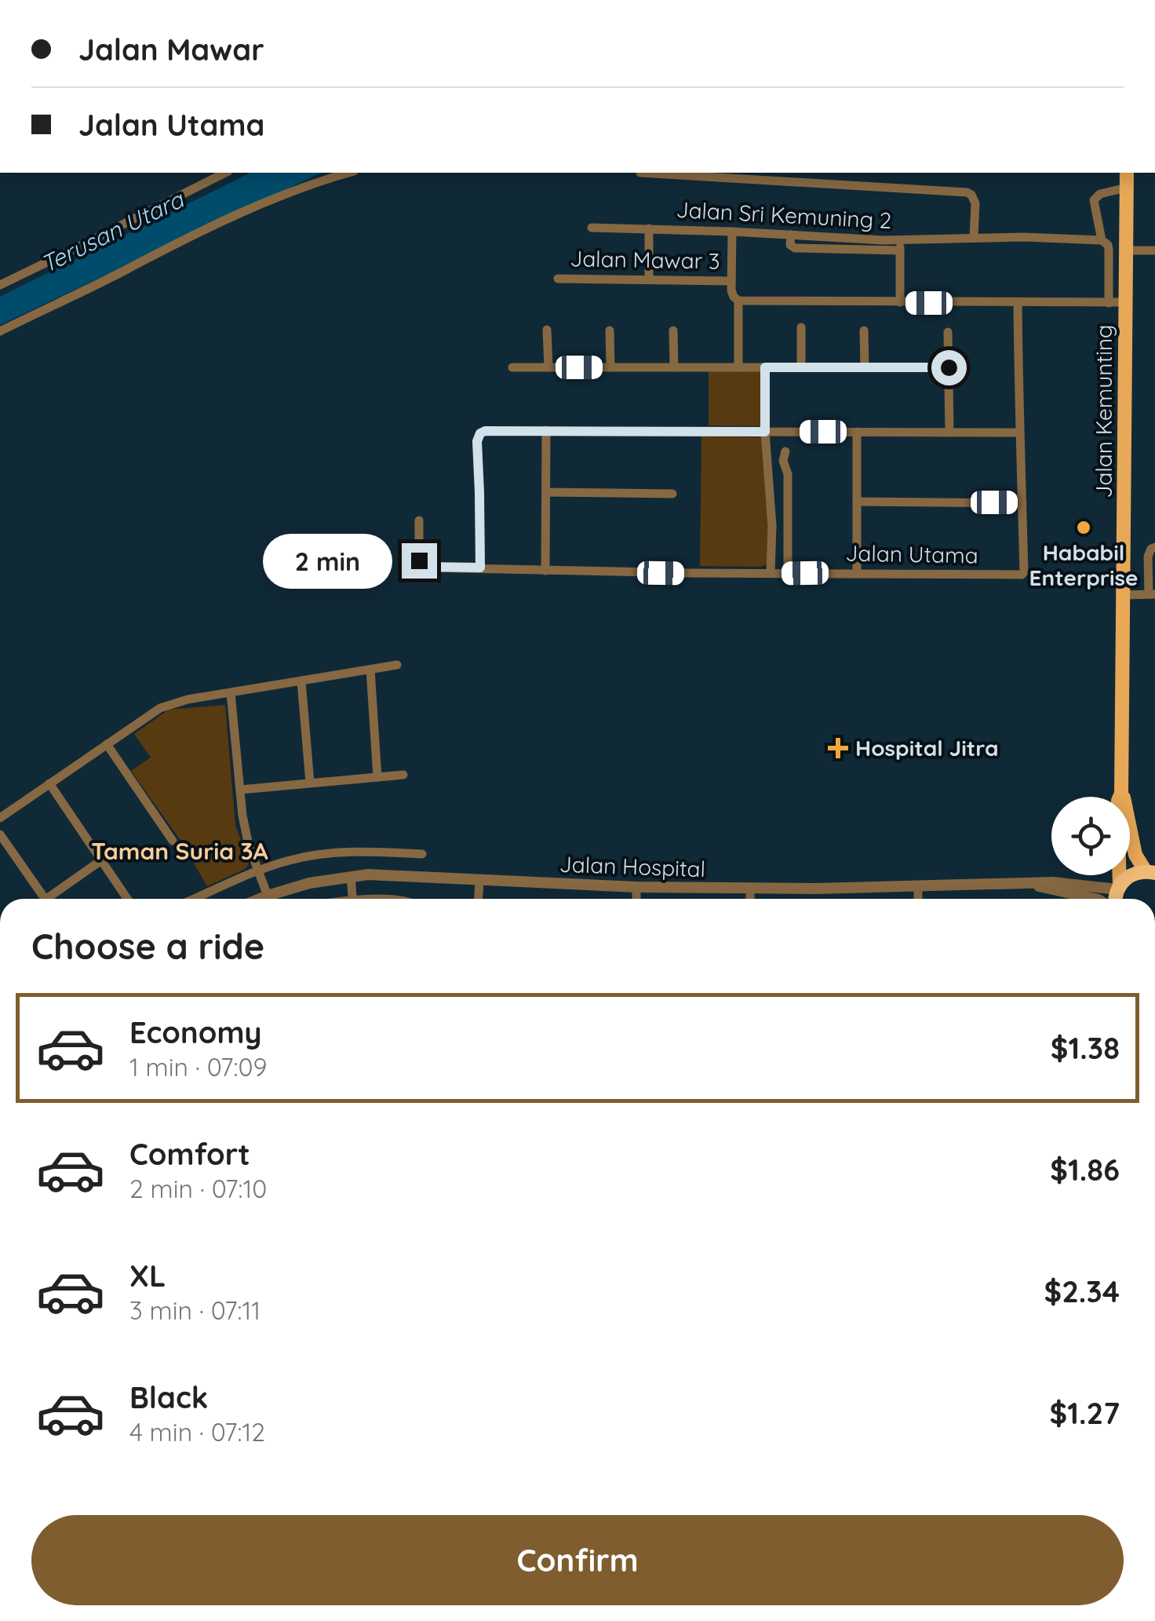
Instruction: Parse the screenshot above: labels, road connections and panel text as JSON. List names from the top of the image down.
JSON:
{
  "streets": {
    "main road": ["Jalan Kemunting"],
    "street": [
      "Jalan Sri Kemuning 2",
      "Jalan Mawar 3",
      "Jalan Utama",
      "Jalan Hospital"
    ]
  },
  "crossings": [
    ["Jalan Sri Kemuning 2", "Jalan Mawar 3"],
    ["Jalan Mawar 3", "Jalan Kemunting"],
    ["Jalan Kemunting", "Jalan Hospital"]
  ],
  "districts": ["Taman Suria 3A"],
  "water": ["Terusan Utara"],
  "places": {
    "other": ["Hababil Enterprise"],
    "health": ["Hospital Jitra"]
  },
  "page": {
    "banner": ["Jalan Mawar", "Jalan Utama"],
    "bubble": "2 min",
    "heading": "Choose a ride",
    "list": [
      {
        "name": "Economy",
        "note": "1 min · 07:09",
        "value": "$1.38"
      },
      {
        "name": "Comfort",
        "note": "2 min · 07:10",
        "value": "$1.86"
      },
      {
        "name": "XL",
        "note": "3 min · 07:11",
        "value": "$2.34"
      },
      {
        "name": "Black",
        "note": "4 min · 07:12",
        "value": "$1.27"
      }
    ],
    "buttons": "Confirm"
  }
}
